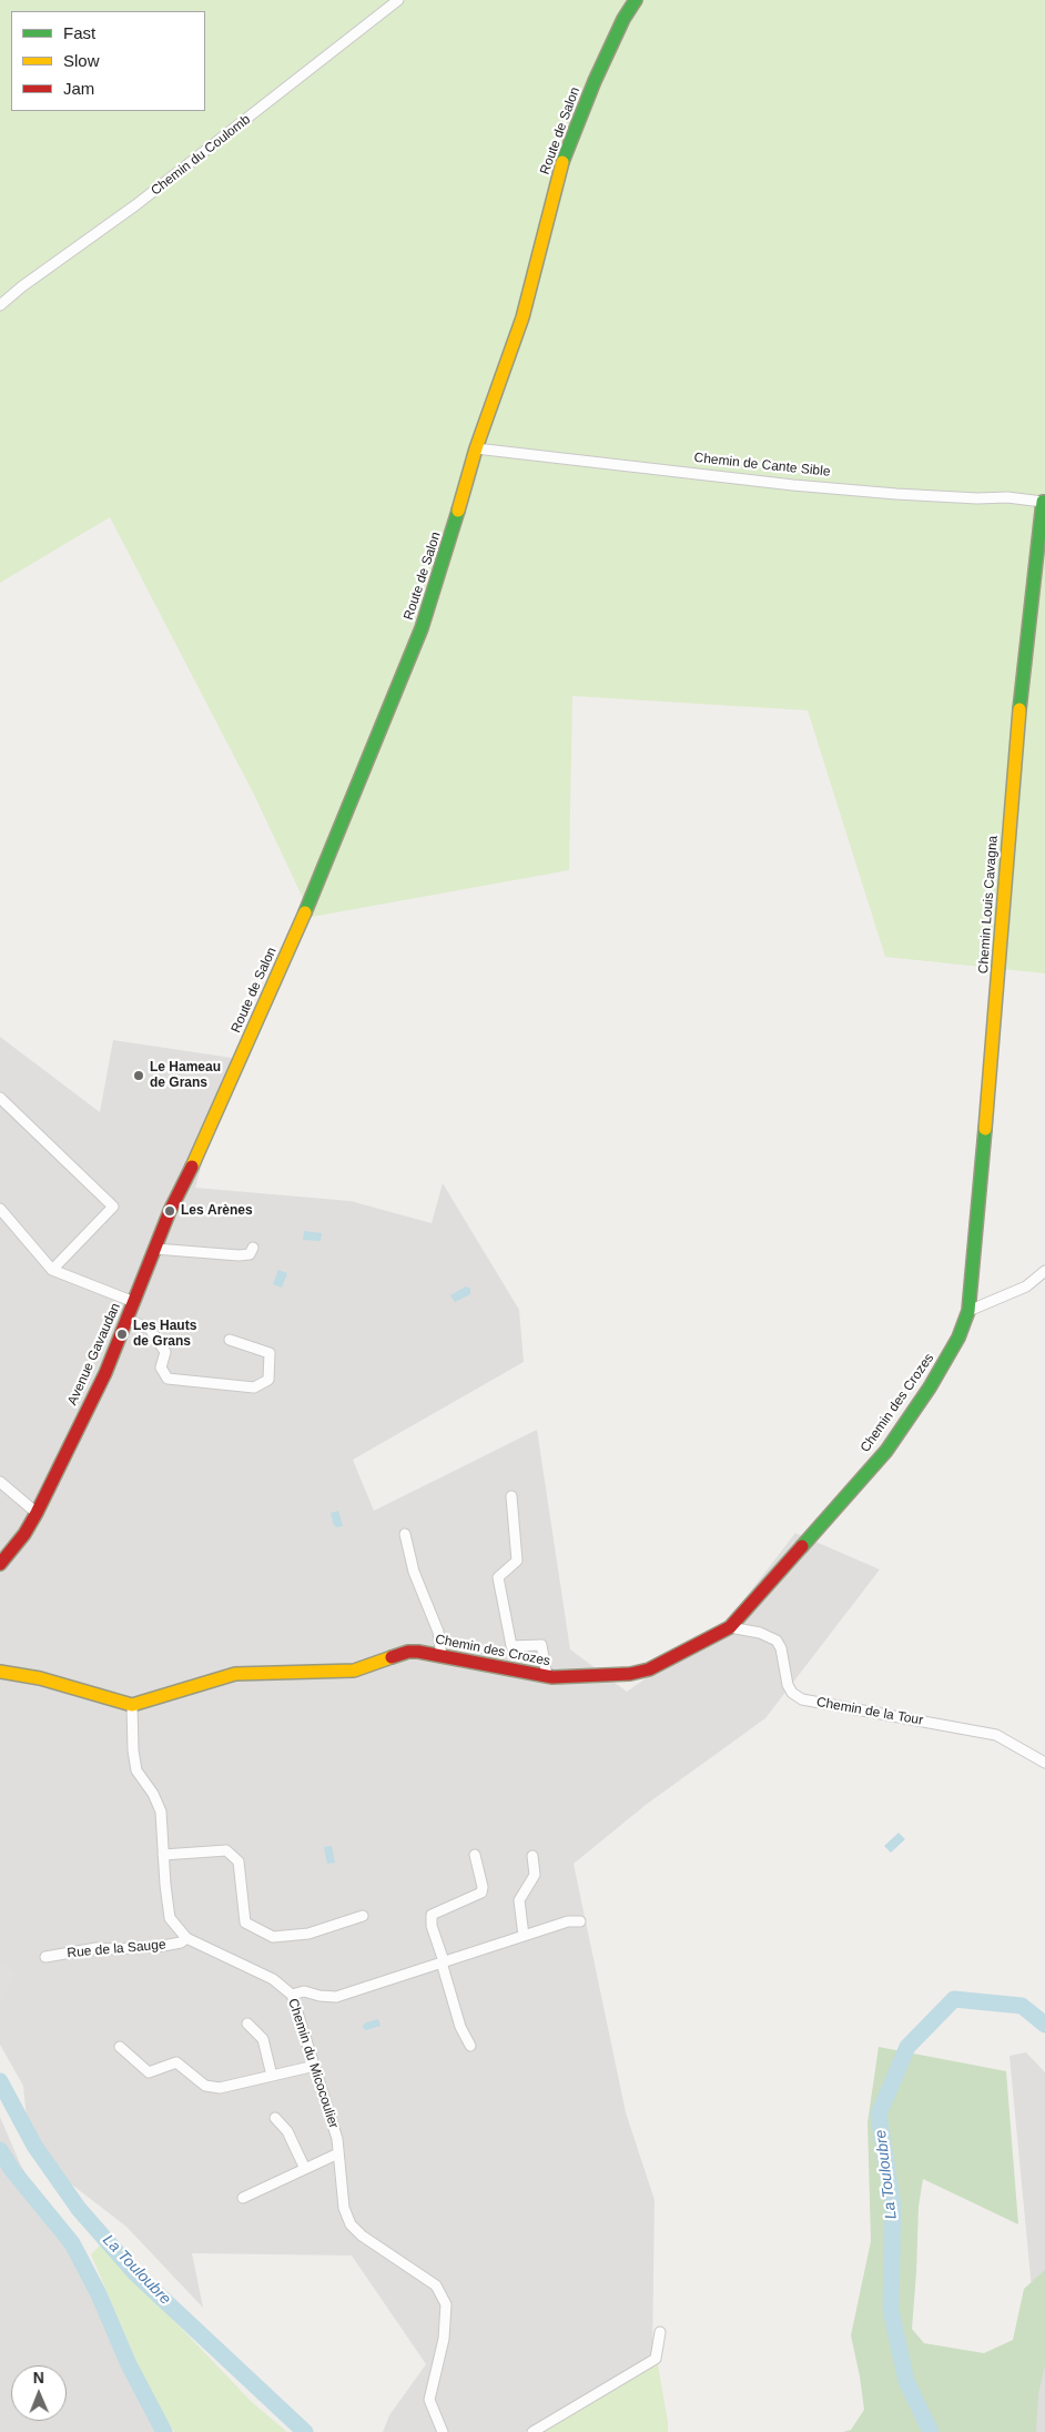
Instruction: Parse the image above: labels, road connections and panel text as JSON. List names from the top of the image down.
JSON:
{
  "streets": {
    "street": [
      "Route de Salon",
      "Chemin du Coulomb",
      "Chemin de Cante Sible",
      "Chemin Louis Cavagna",
      "Avenue Gavaudan",
      "Chemin des Crozes",
      "Chemin de la Tour",
      "Rue de la Sauge",
      "Chemin du Micocoulier"
    ]
  },
  "crossings": [
    ["Route de Salon", "Chemin de Cante Sible"],
    ["Route de Salon", "Avenue Gavaudan"],
    ["Chemin de Cante Sible", "Chemin Louis Cavagna"],
    ["Chemin Louis Cavagna", "Chemin des Crozes"],
    ["Chemin des Crozes", "Chemin de la Tour"],
    ["Chemin des Crozes", "Chemin du Micocoulier"],
    ["Rue de la Sauge", "Chemin du Micocoulier"]
  ],
  "water": ["La Touloubre"],
  "places": ["Le Hameau de Grans", "Les Arènes", "Les Hauts de Grans"],
  "legend": ["Fast", "Slow", "Jam"],
  "north": "top"
}
